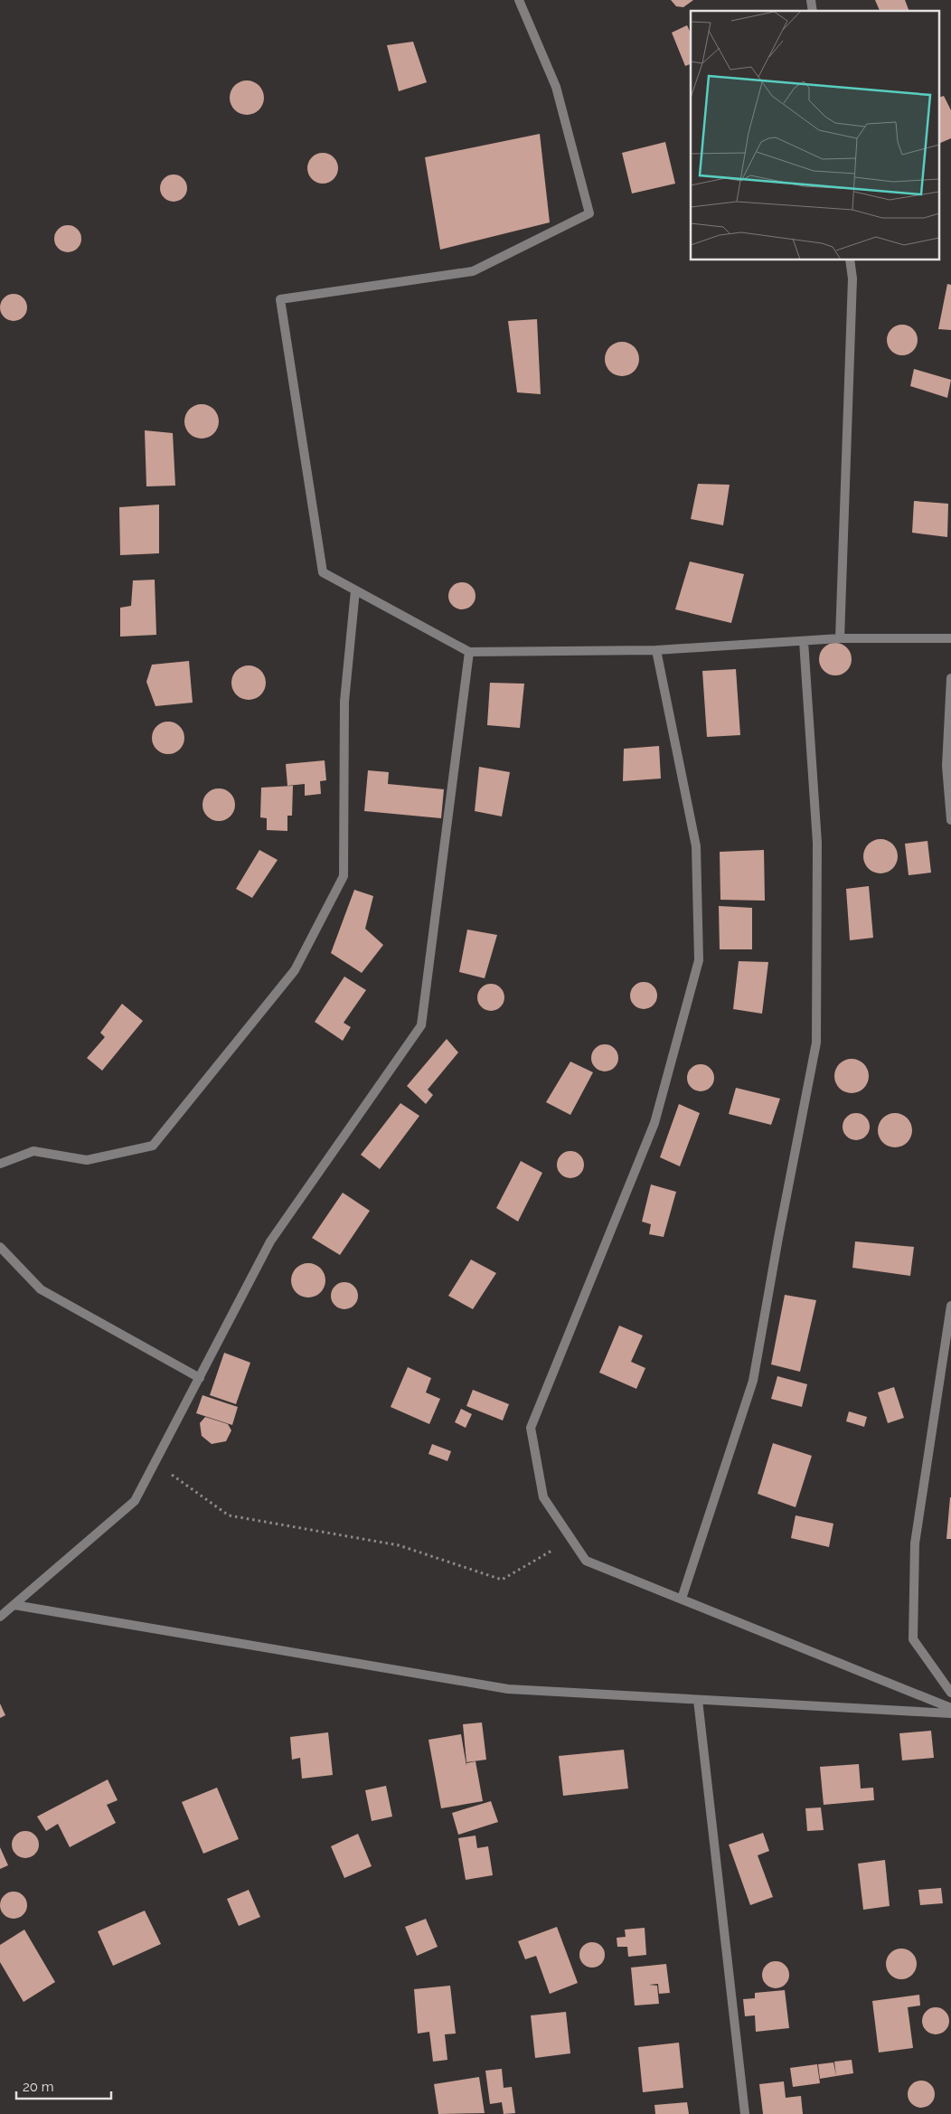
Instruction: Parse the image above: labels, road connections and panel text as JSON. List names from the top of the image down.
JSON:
{
  "scale_bar": "20 m"
}
